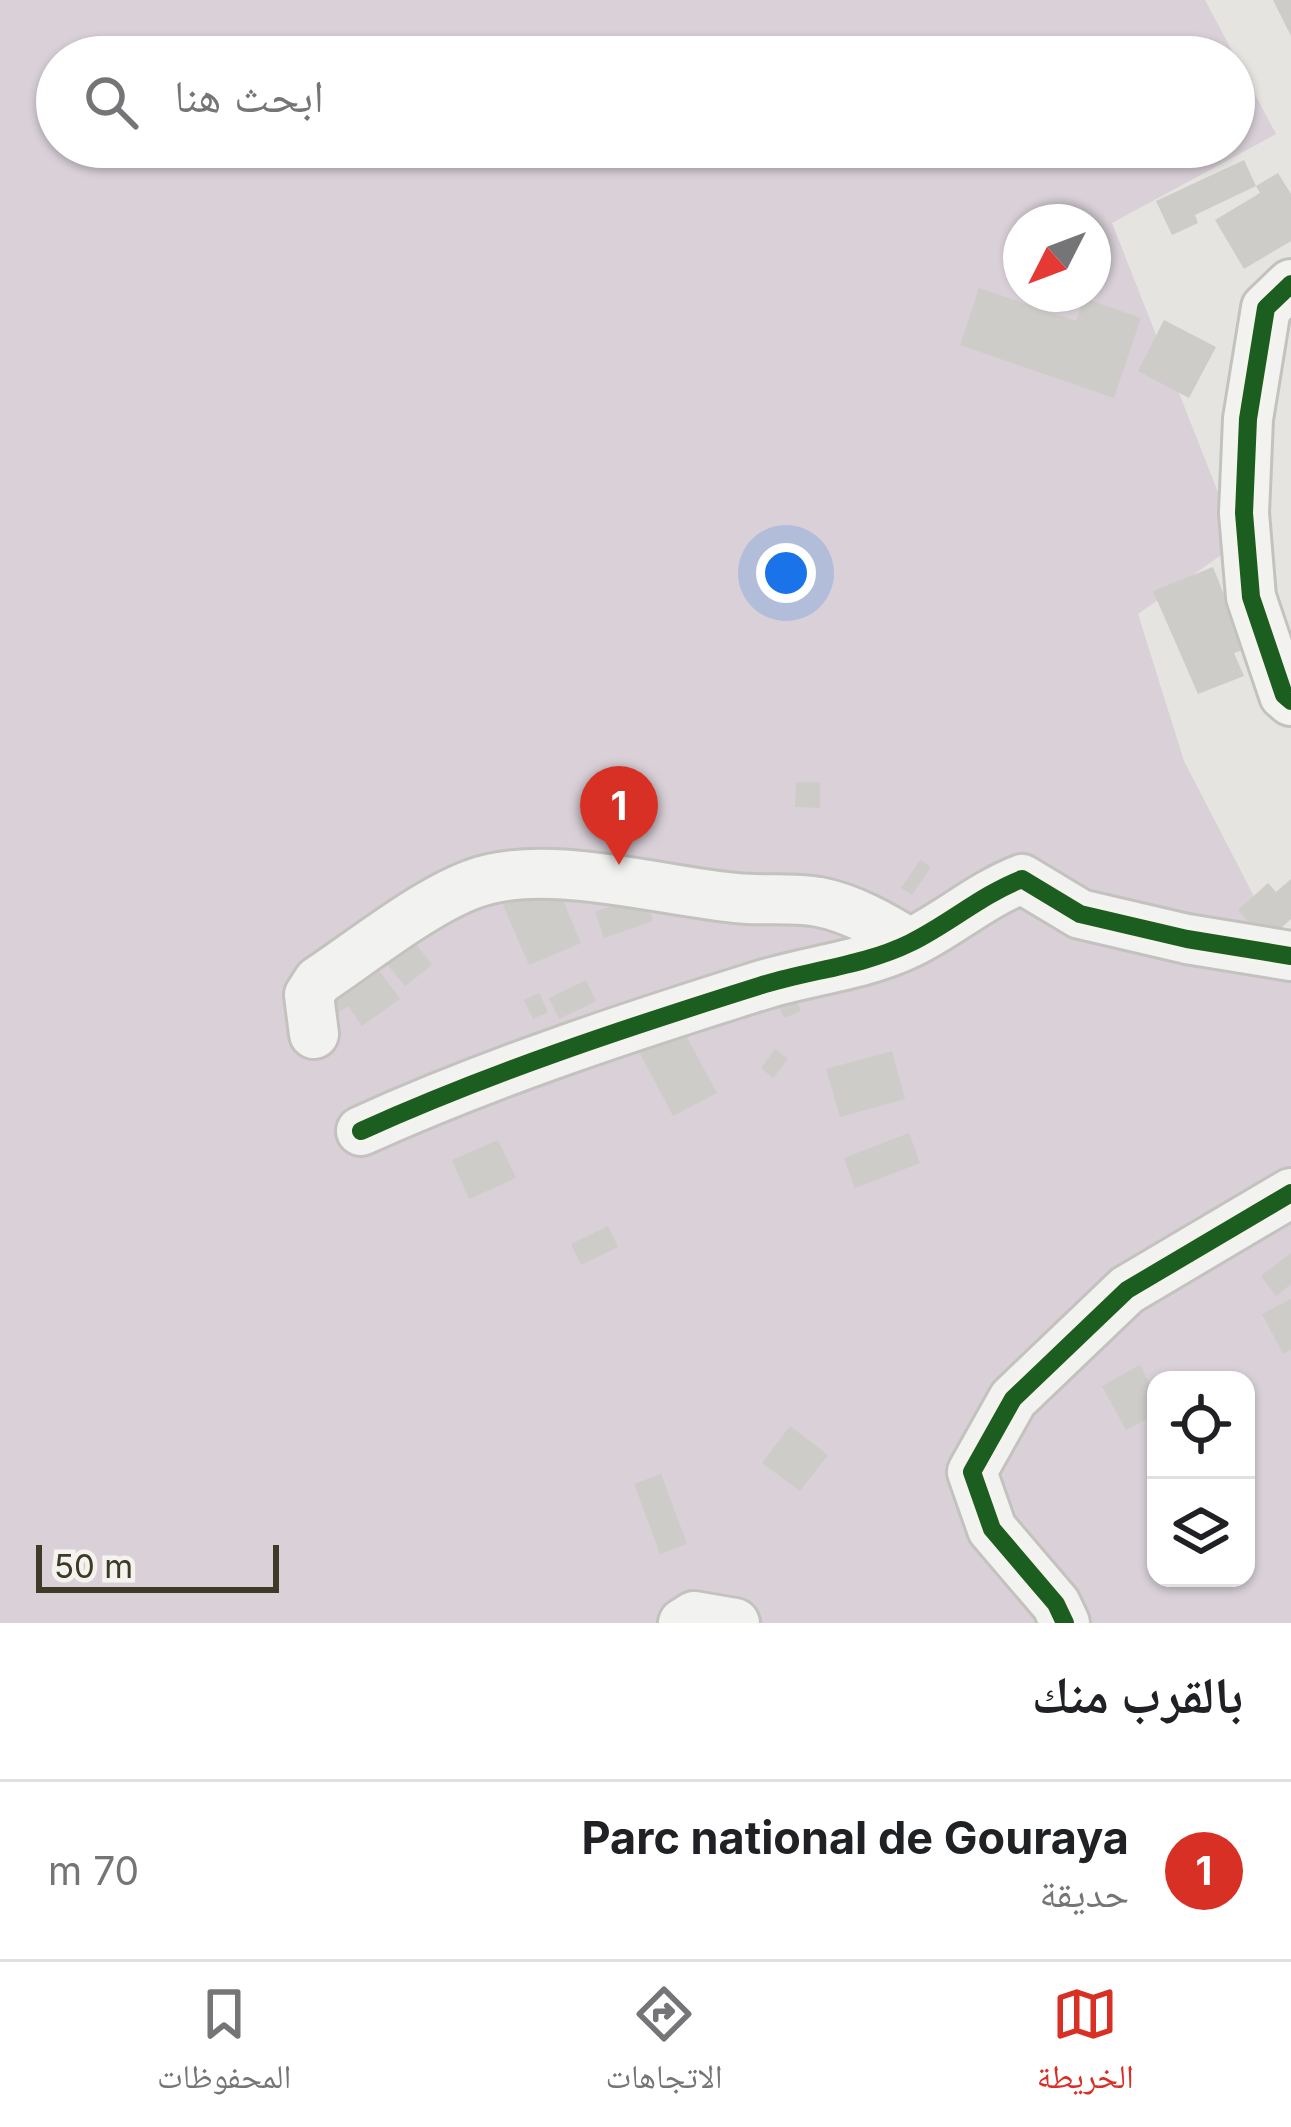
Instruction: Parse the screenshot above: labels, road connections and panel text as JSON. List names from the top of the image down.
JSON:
{
  "scale_bar": "50 m",
  "north": "bottom left",
  "page": {
    "search": "ابحث هنا",
    "pins": "1",
    "scale": "50 m",
    "heading": "بالقرب منك",
    "list": [
      {
        "mark": "1",
        "name": "Parc national de Gouraya",
        "note": "حديقة",
        "value": "70 m"
      }
    ],
    "nav": ["الخريطة", "الاتجاهات", "المحفوظات"]
  }
}
